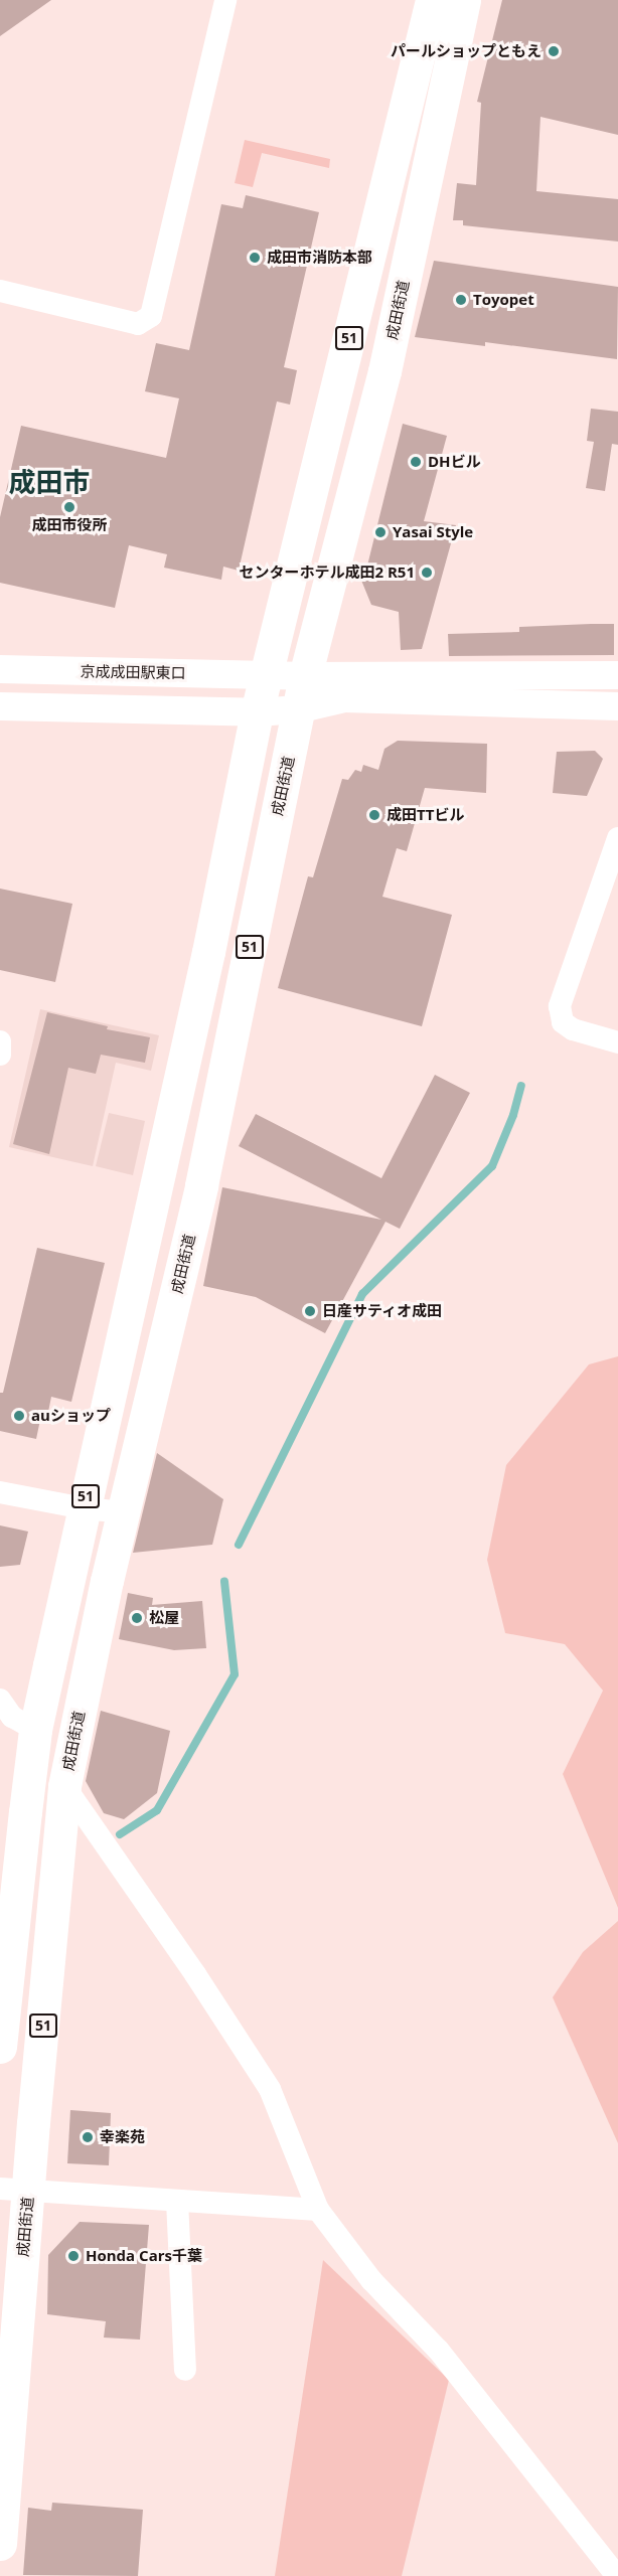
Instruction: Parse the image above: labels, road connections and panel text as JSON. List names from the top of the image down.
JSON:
{
  "streets": {
    "highway": ["成田街道", "51"],
    "street": ["京成成田駅東口"]
  },
  "crossings": [
    ["成田街道", "京成成田駅東口"],
    ["51", "京成成田駅東口"]
  ],
  "districts": ["成田市"],
  "places": [
    "パールショップともえ",
    "成田市消防本部",
    "Toyopet",
    "DHビル",
    "成田市役所",
    "Yasai Style",
    "センターホテル成田2 R51",
    "成田TTビル",
    "日産サティオ成田",
    "auショップ",
    "松屋",
    "幸楽苑",
    "Honda Cars千葉"
  ]
}
